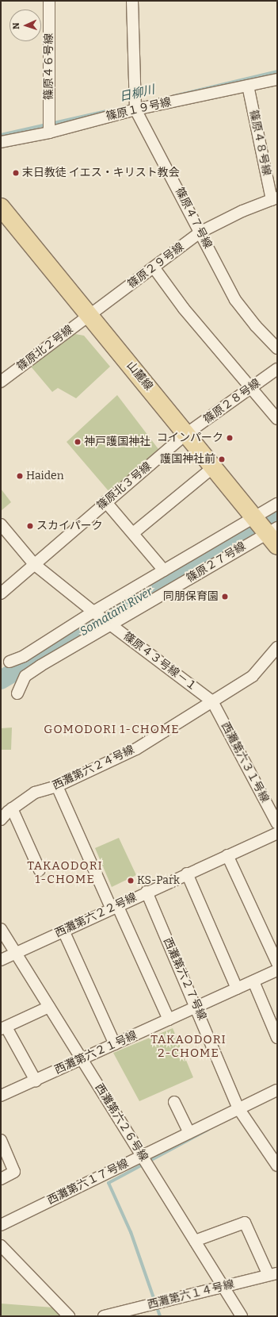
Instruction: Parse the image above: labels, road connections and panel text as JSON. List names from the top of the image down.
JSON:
{
  "streets": {
    "main road": ["山麓線"],
    "street": [
      "篠原４６号線",
      "篠原１９号線",
      "篠原４８号線",
      "篠原４７号線",
      "篠原２９号線",
      "篠原北２号線",
      "篠原２８号線",
      "篠原北３号線",
      "篠原２７号線",
      "篠原４３号線－１",
      "西灘第六３１号線",
      "西灘第六２４号線",
      "西灘第六２２号線",
      "西灘第六２７号線",
      "西灘第六２１号線",
      "西灘第六２６号線",
      "西灘第六１７号線",
      "西灘第六１４号線"
    ]
  },
  "crossings": [
    ["篠原４６号線", "篠原１９号線"],
    ["篠原１９号線", "篠原４８号線"],
    ["篠原１９号線", "篠原４７号線"],
    ["篠原４８号線", "篠原２９号線"],
    ["篠原４７号線", "篠原２９号線"],
    ["篠原２９号線", "篠原北２号線"],
    ["篠原２９号線", "山麓線"],
    ["篠原北２号線", "山麓線"],
    ["山麓線", "篠原２８号線"],
    ["山麓線", "篠原北３号線"],
    ["山麓線", "篠原２７号線"],
    ["篠原２８号線", "篠原北３号線"],
    ["篠原２７号線", "篠原４３号線－１"],
    ["篠原４３号線－１", "西灘第六３１号線"],
    ["篠原４３号線－１", "西灘第六２４号線"],
    ["西灘第六３１号線", "西灘第六２４号線"],
    ["西灘第六２２号線", "西灘第六２７号線"],
    ["西灘第六２２号線", "西灘第六２６号線"],
    ["西灘第六２７号線", "西灘第六２１号線"],
    ["西灘第六２７号線", "西灘第六１７号線"],
    ["西灘第六２１号線", "西灘第六２６号線"],
    ["西灘第六２６号線", "西灘第六１７号線"],
    ["西灘第六２６号線", "西灘第六１４号線"]
  ],
  "districts": ["GOMODORI 1-CHOME", "TAKAODORI 1-CHOME", "TAKAODORI 2-CHOME"],
  "water": ["日柳川", "Somatani River"],
  "places": [
    "末日教徒 イエス・キリスト教会",
    "コインパーク",
    "神戸護国神社",
    "護国神社前",
    "Haiden",
    "スカイパーク",
    "同朋保育園",
    "KS-Park"
  ],
  "north": "left"
}
